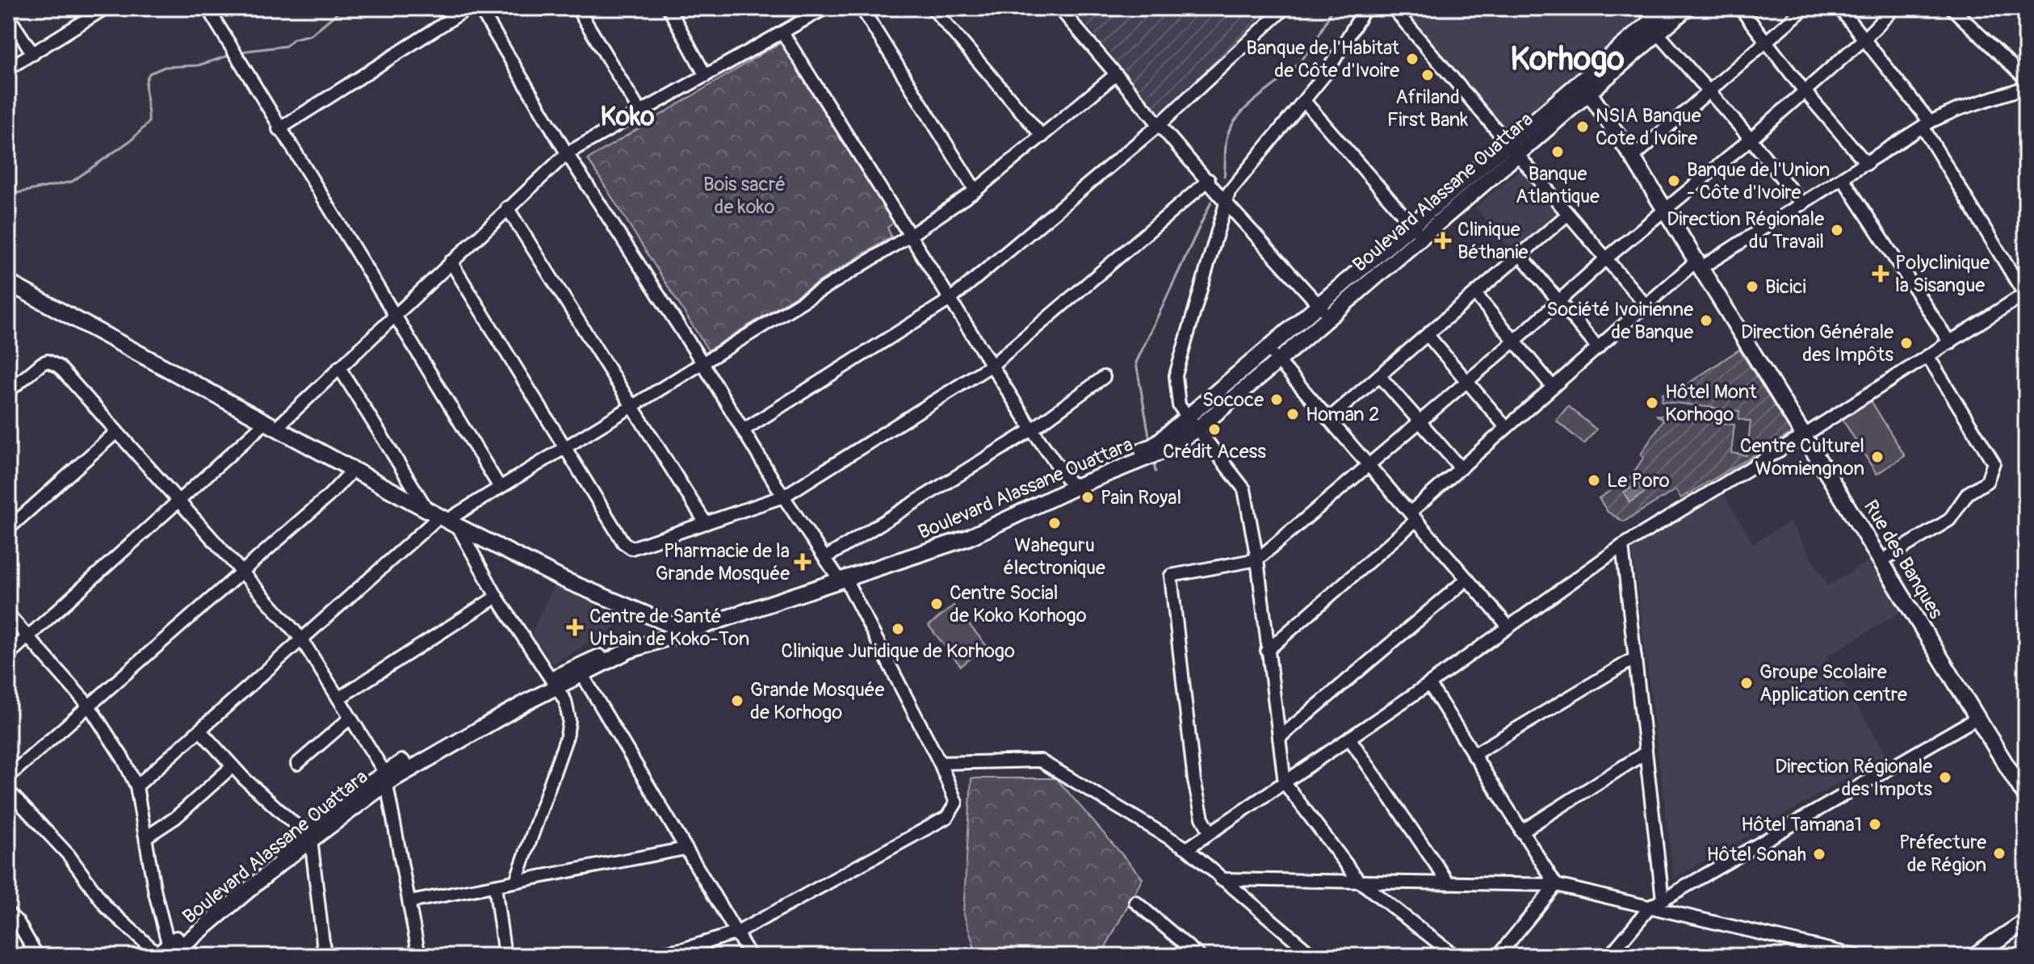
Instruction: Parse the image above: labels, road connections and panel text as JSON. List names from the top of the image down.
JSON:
{
  "streets": {
    "main road": ["Boulevard Alassane Ouattara", "Rue des Banques"]
  },
  "crossings": [
    ["Boulevard Alassane Ouattara", "Rue des Banques"]
  ],
  "districts": ["Korhogo", "Koko"],
  "parks": ["Bois sacré de koko"],
  "places": {
    "other": [
      "Banque de l'Habitat de Côte d'Ivoire",
      "Afriland First Bank",
      "NSIA Banque Cote d Ivoire",
      "Banque Atlantique",
      "Banque de l'Union - Côte d'Ivoire",
      "Direction Régionale du Travail",
      "Bicici",
      "Société Ivoirienne de Banque",
      "Direction Générale des Impôts",
      "Sococe",
      "Hôtel Mont Korhogo",
      "Homan 2",
      "Crédit Acess",
      "Centre Culturel Womiengnon",
      "Le Poro",
      "Pain Royal",
      "Waheguru électronique",
      "Centre Social de Koko Korhogo",
      "Clinique Juridique de Korhogo",
      "Groupe Scolaire Application centre",
      "Grande Mosquée de Korhogo",
      "Direction Régionale des Impots",
      "Hôtel Tamana1",
      "Préfecture de Région",
      "Hôtel Sonah"
    ],
    "health": [
      "Clinique Béthanie",
      "Polyclinique la Sisangue",
      "Pharmacie de la Grande Mosquée",
      "Centre de Santé Urbain de Koko-Ton"
    ]
  }
}
